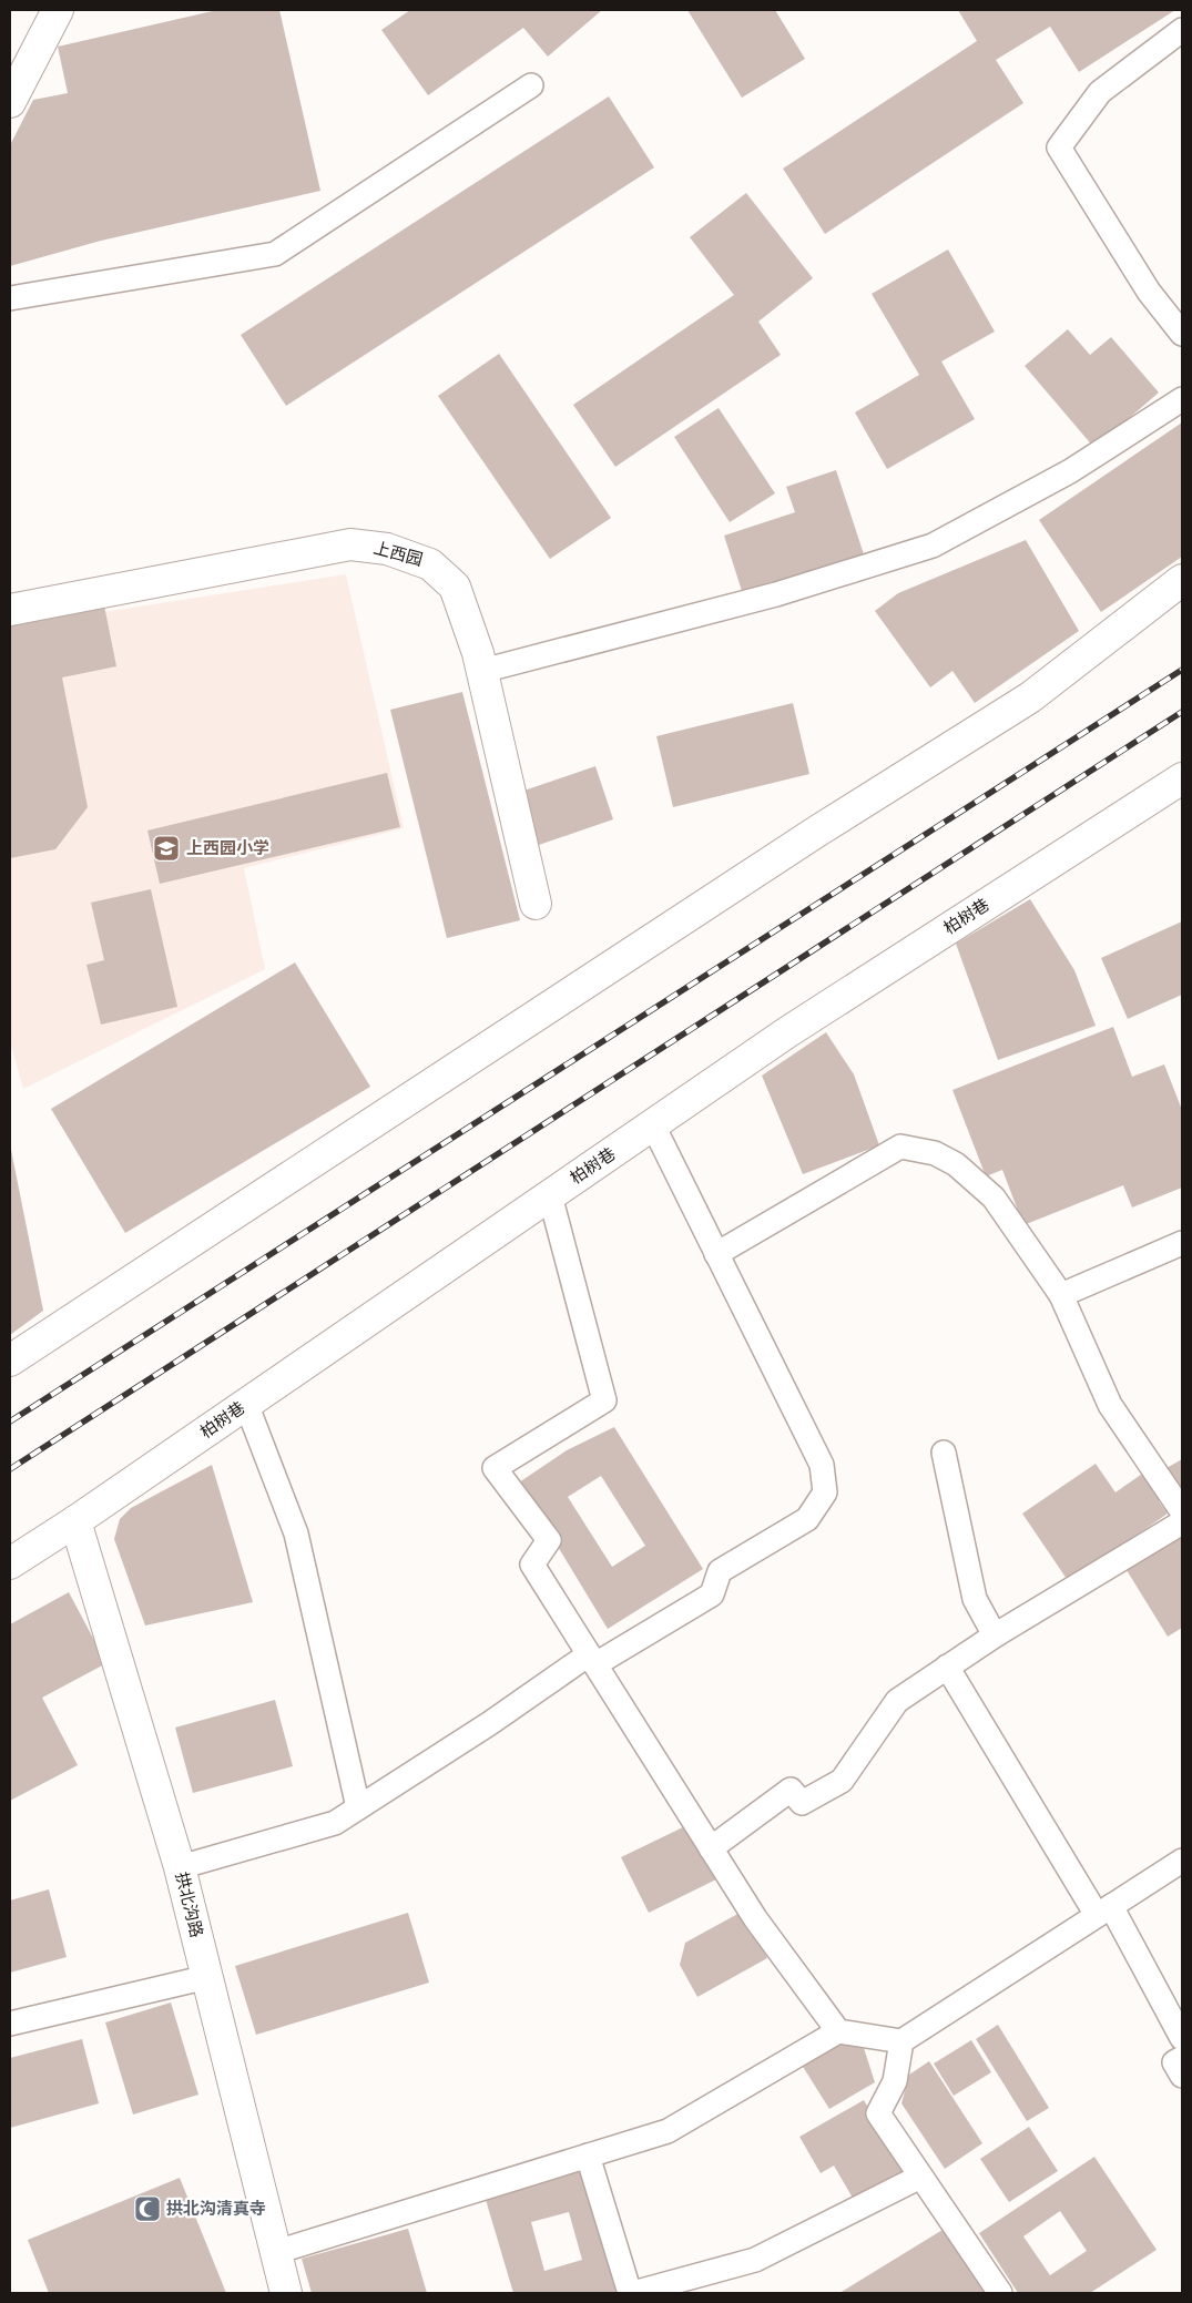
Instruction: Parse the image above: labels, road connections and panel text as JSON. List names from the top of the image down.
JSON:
{
  "streets": {
    "street": ["上西园", "柏树巷", "拱北沟路"]
  },
  "crossings": [
    ["柏树巷", "拱北沟路"]
  ],
  "places": {
    "school or university": ["上西园小学"],
    "mosque": ["拱北沟清真寺"]
  }
}
